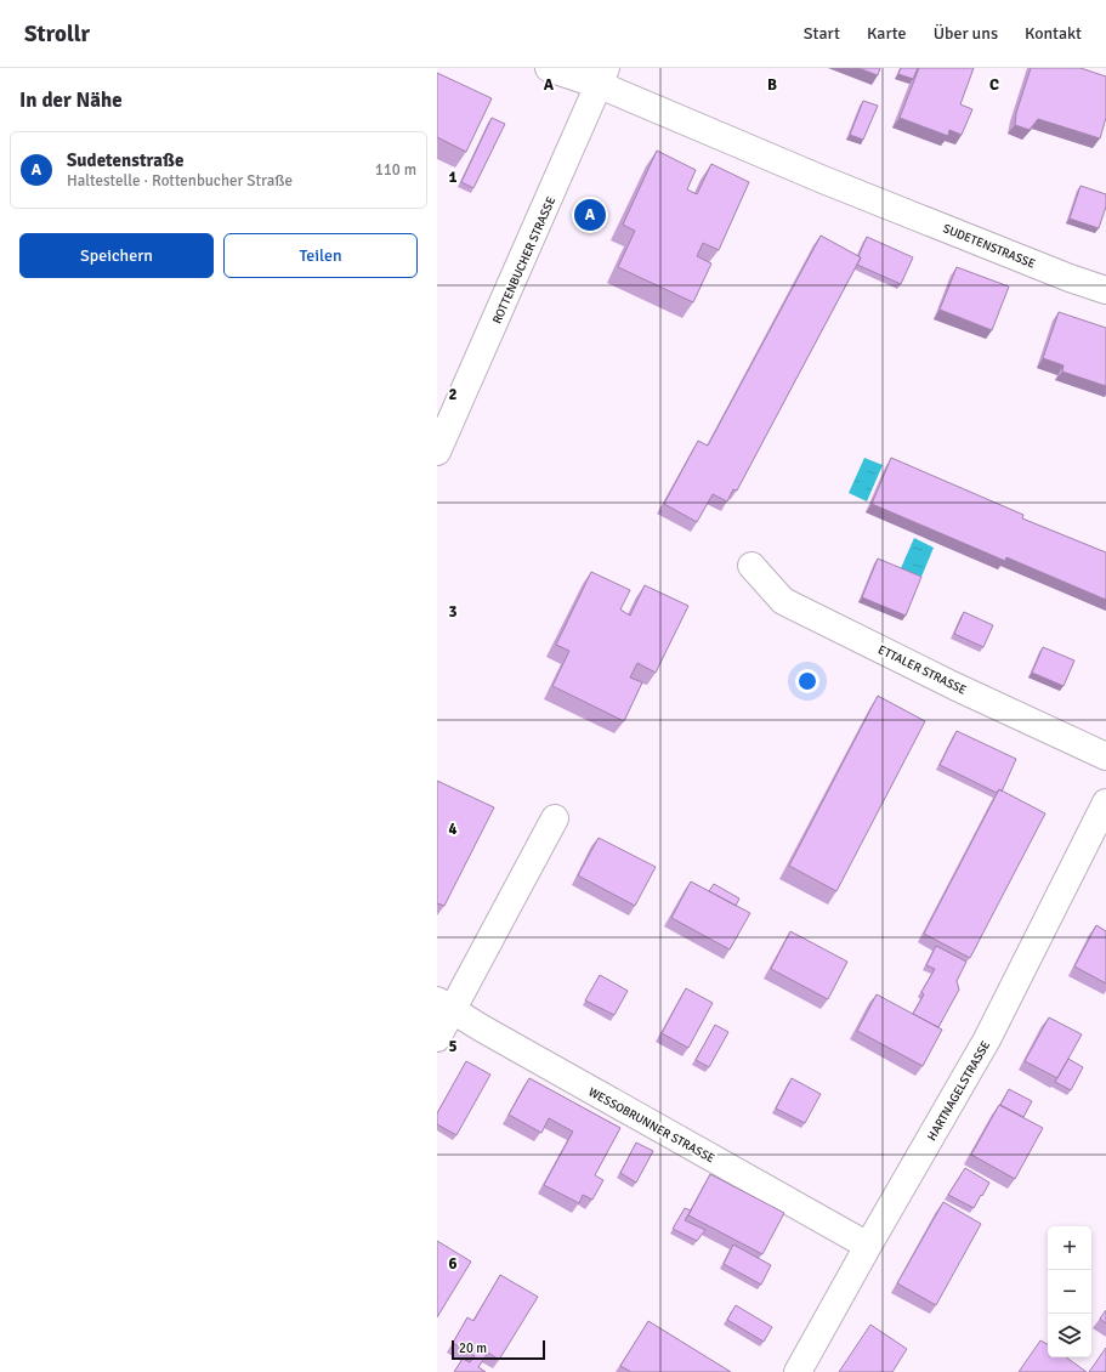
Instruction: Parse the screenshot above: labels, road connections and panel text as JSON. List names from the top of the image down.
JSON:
{
  "streets": {
    "street": [
      "SUDETENSTRASSE",
      "ROTTENBUCHER STRASSE",
      "ETTALER STRASSE",
      "HARTNAGELSTRASSE",
      "WESSOBRUNNER STRASSE"
    ]
  },
  "crossings": [
    ["SUDETENSTRASSE", "ROTTENBUCHER STRASSE"],
    ["HARTNAGELSTRASSE", "WESSOBRUNNER STRASSE"]
  ],
  "scale_bar": "20 m",
  "page": {
    "header": "Strollr",
    "nav": [
      "Start",
      "Karte",
      "Über uns",
      "Kontakt"
    ],
    "heading": "In der Nähe",
    "list": [
      {
        "mark": "A",
        "name": "Sudetenstraße",
        "note": "Haltestelle · Rottenbucher Straße",
        "value": "110 m"
      }
    ],
    "pins": "A",
    "buttons": ["Speichern", "Teilen"],
    "map_buttons": ["+", "−"],
    "scale": "20 m"
  },
  "grid": {
    "columns": ["A", "B", "C"],
    "rows": [
      "1",
      "2",
      "3",
      "4",
      "5",
      "6"
    ]
  }
}
